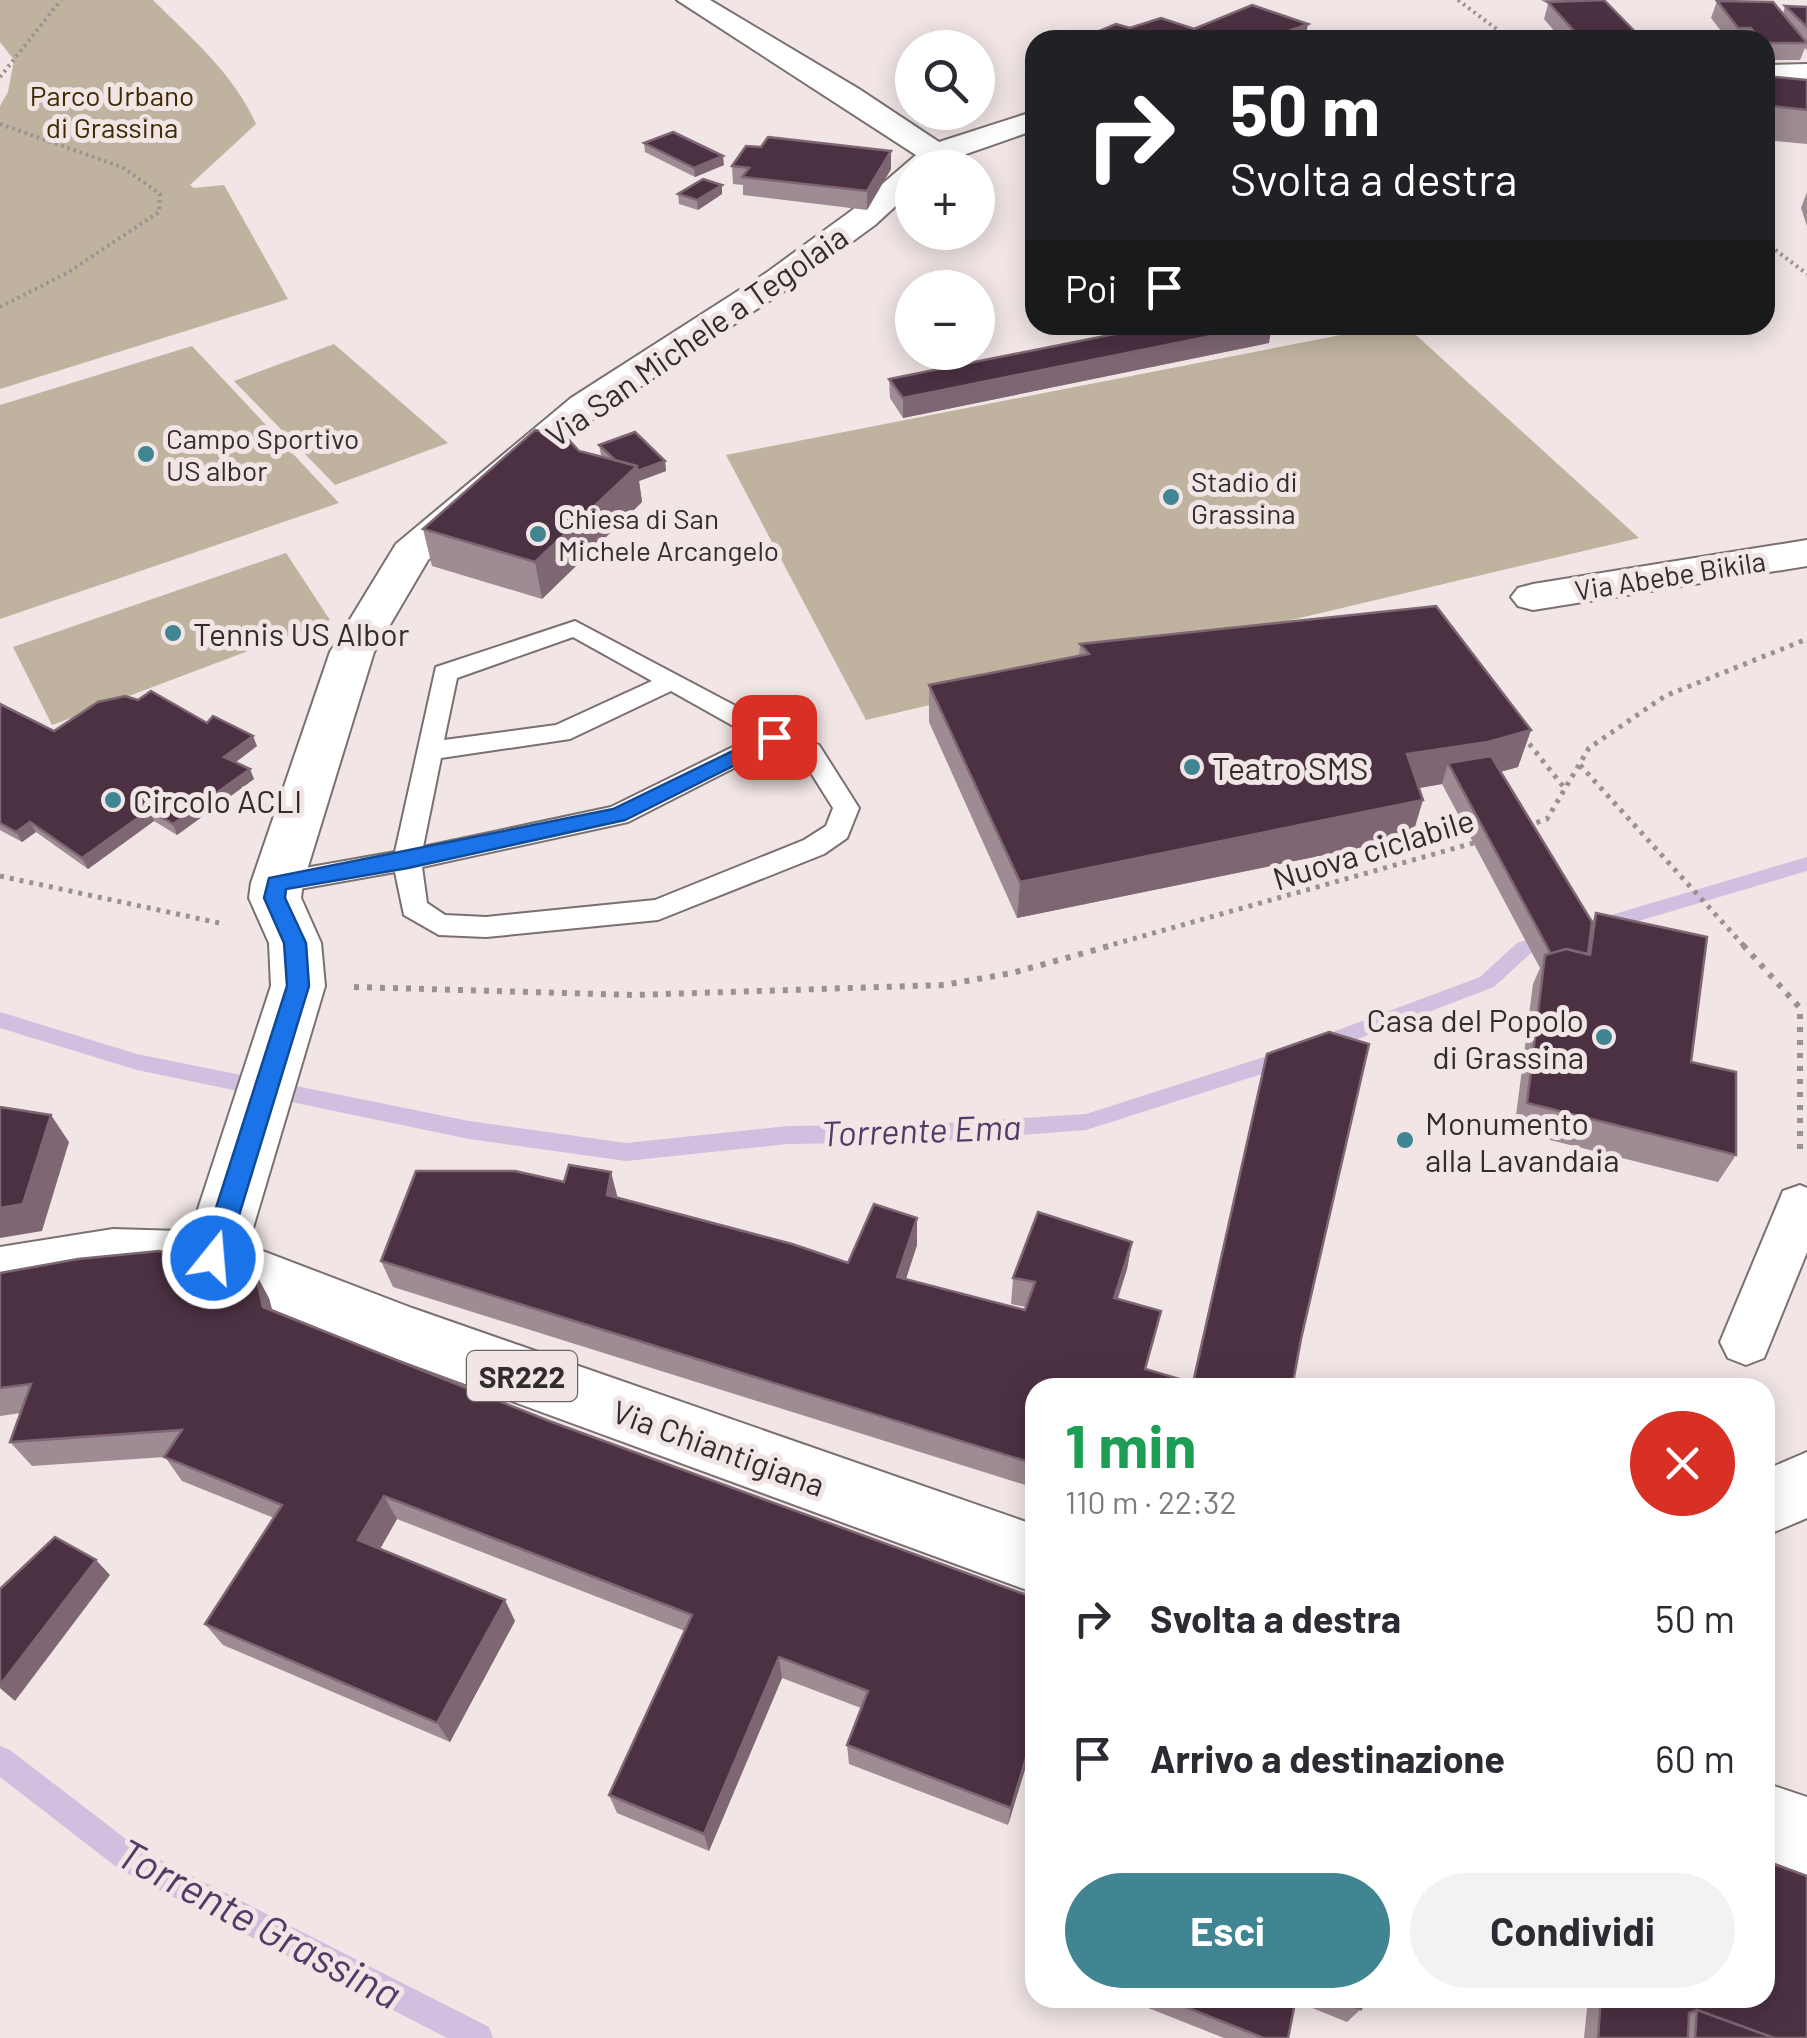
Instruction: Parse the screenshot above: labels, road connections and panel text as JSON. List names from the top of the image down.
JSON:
{
  "streets": {
    "street": [
      "Via San Michele a Tegolaia",
      "Via Abebe Bikila",
      "SR222",
      "Via Chiantigiana"
    ],
    "path": ["Nuova ciclabile"]
  },
  "water": ["Torrente Ema", "Torrente Grassina"],
  "parks": ["Parco Urbano di Grassina"],
  "places": [
    "Campo Sportivo US albor",
    "Stadio di Grassina",
    "Chiesa di San Michele Arcangelo",
    "Tennis US Albor",
    "Teatro SMS",
    "Circolo ACLI",
    "Casa del Popolo di Grassina",
    "Monumento alla Lavandaia"
  ],
  "page": {
    "map_buttons": ["+", "−"],
    "turn": ["50 m", "Svolta a destra"],
    "then": "Poi",
    "heading": ["1 min", "110 m · 22:32"],
    "list": [
      {
        "name": "Svolta a destra",
        "value": "50 m"
      },
      {
        "name": "Arrivo a destinazione",
        "value": "60 m"
      }
    ],
    "buttons": ["Esci", "Condividi"]
  }
}
